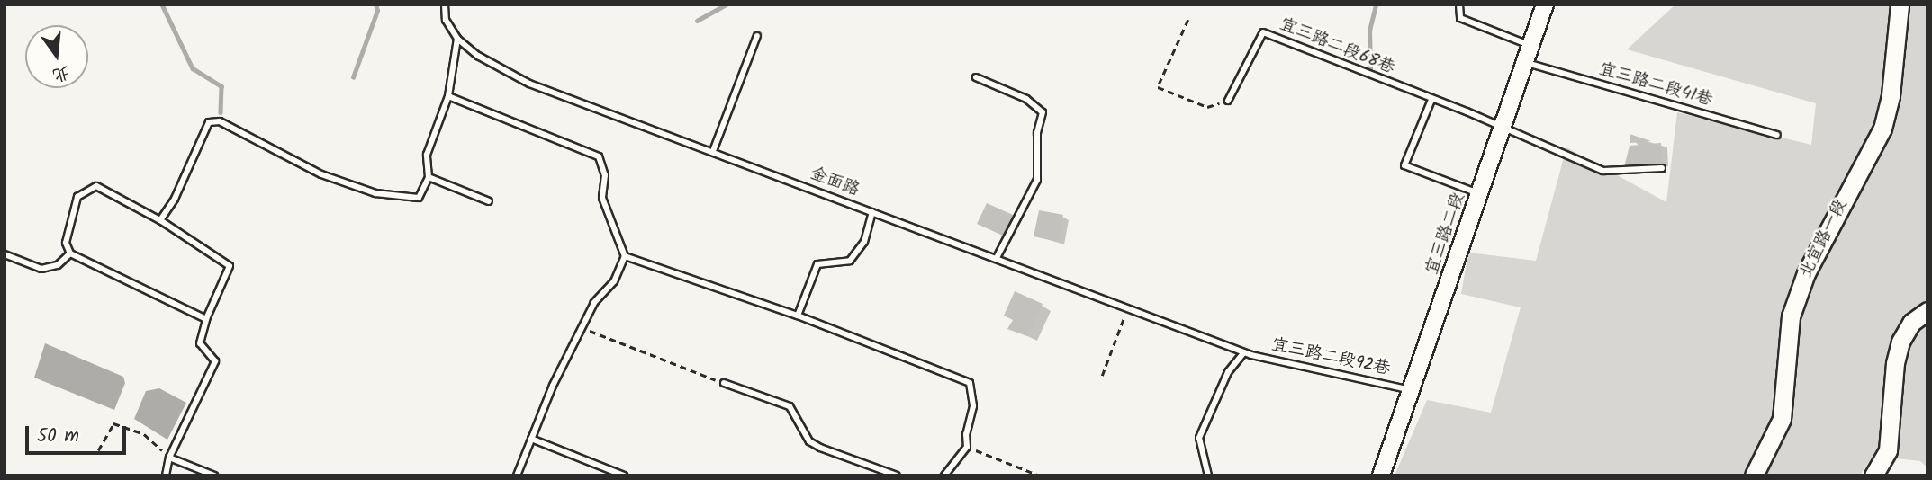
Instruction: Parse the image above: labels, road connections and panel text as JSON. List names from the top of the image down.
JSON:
{
  "streets": {
    "main road": ["北宜路一段"],
    "street": ["宜三路二段"],
    "lane": [
      "宜三路二段68巷",
      "宜三路二段41巷",
      "金面路",
      "宜三路二段92巷"
    ]
  },
  "crossings": [
    ["宜三路二段68巷", "宜三路二段"],
    ["宜三路二段41巷", "宜三路二段"],
    ["金面路", "宜三路二段92巷"],
    ["宜三路二段", "宜三路二段92巷"]
  ],
  "scale_bar": "50 m",
  "north": "bottom"
}
